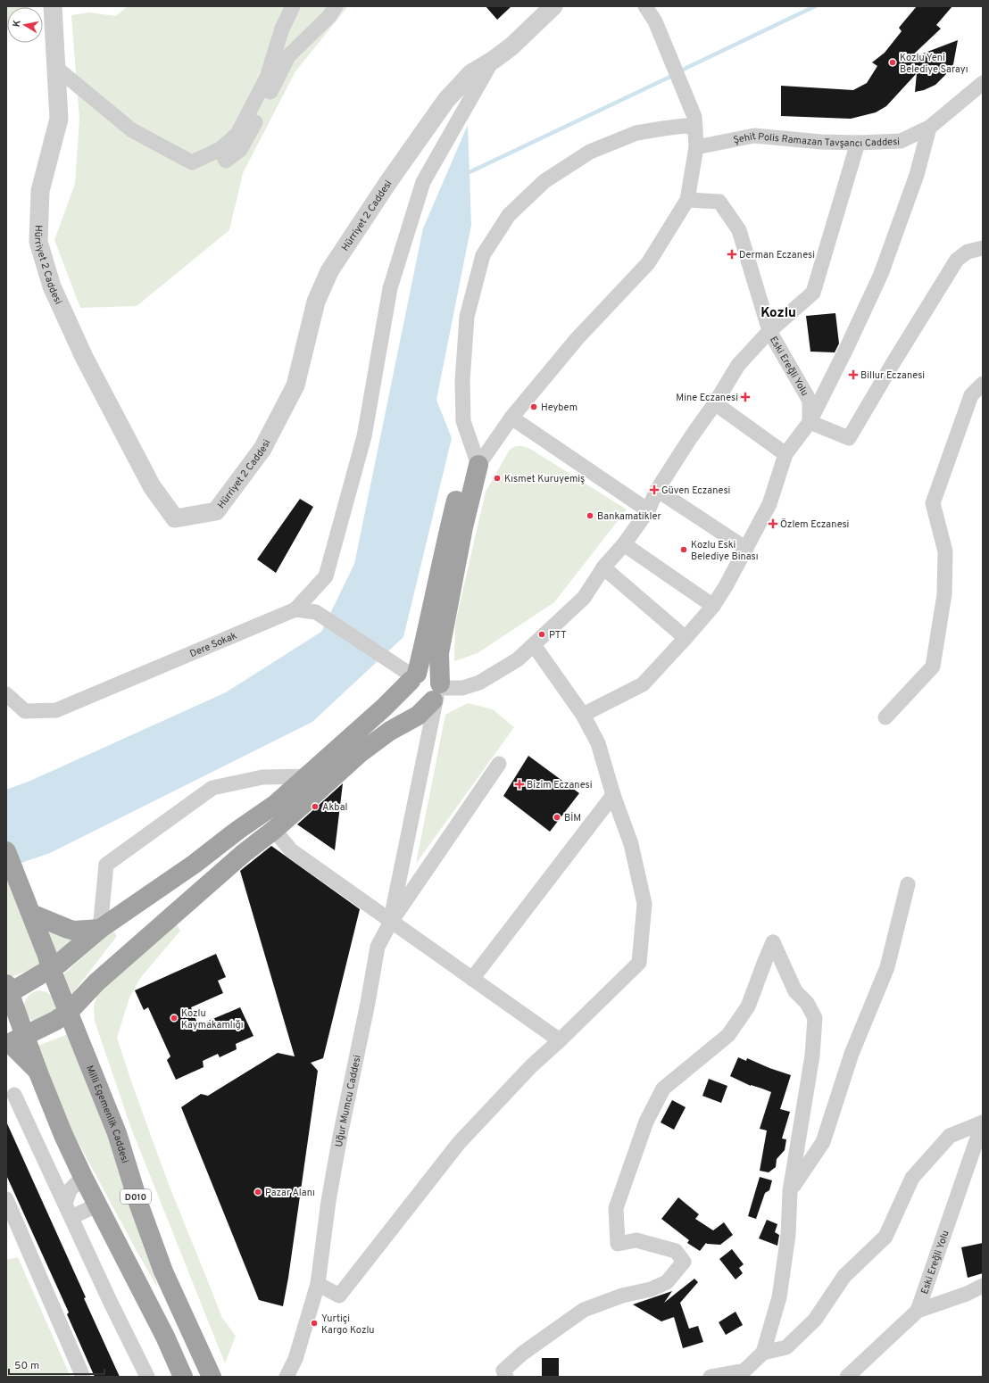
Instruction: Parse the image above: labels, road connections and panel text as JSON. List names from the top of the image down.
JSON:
{
  "streets": {
    "highway": ["Milli Egemenlik Caddesi", "D010"],
    "street": [
      "Şehit Polis Ramazan Tavşancı Caddesi",
      "Hürriyet 2 Caddesi",
      "Eski Ereğli Yolu",
      "Dere Sokak",
      "Uğur Mumcu Caddesi"
    ]
  },
  "districts": ["Kozlu"],
  "places": {
    "other": [
      "Kozlu Yeni Belediye Sarayı",
      "Heybem",
      "Kısmet Kuruyemiş",
      "Bankamatikler",
      "Kozlu Eski Belediye Binası",
      "PTT",
      "Akbal",
      "BİM",
      "Kozlu Kaymakamlığı",
      "Pazar Alanı",
      "Yurtiçi Kargo Kozlu"
    ],
    "health": [
      "Derman Eczanesi",
      "Billur Eczanesi",
      "Mine Eczanesi",
      "Güven Eczanesi",
      "Özlem Eczanesi",
      "Bizim Eczanesi"
    ]
  },
  "scale_bar": "50 m",
  "north": "left"
}
